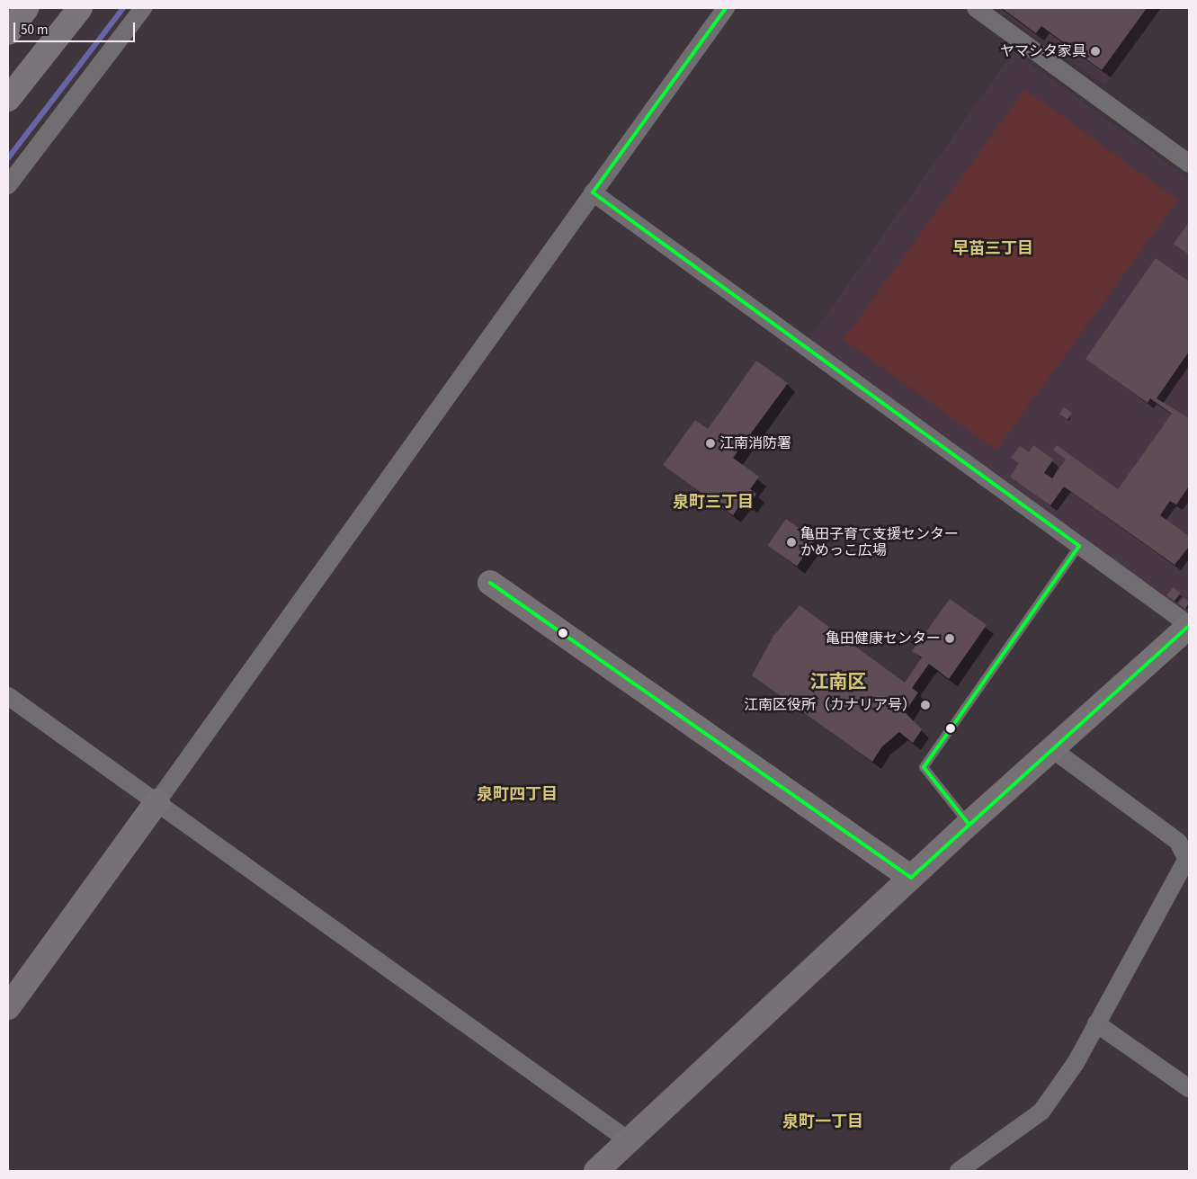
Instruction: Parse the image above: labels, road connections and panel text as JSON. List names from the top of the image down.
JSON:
{
  "districts": [
    "早苗三丁目",
    "泉町三丁目",
    "江南区",
    "泉町四丁目",
    "泉町一丁目"
  ],
  "places": [
    "ヤマシタ家具",
    "江南消防署",
    "亀田子育て支援センター かめっこ広場",
    "亀田健康センター",
    "江南区役所（カナリア号）"
  ],
  "scale_bar": "50 m"
}
